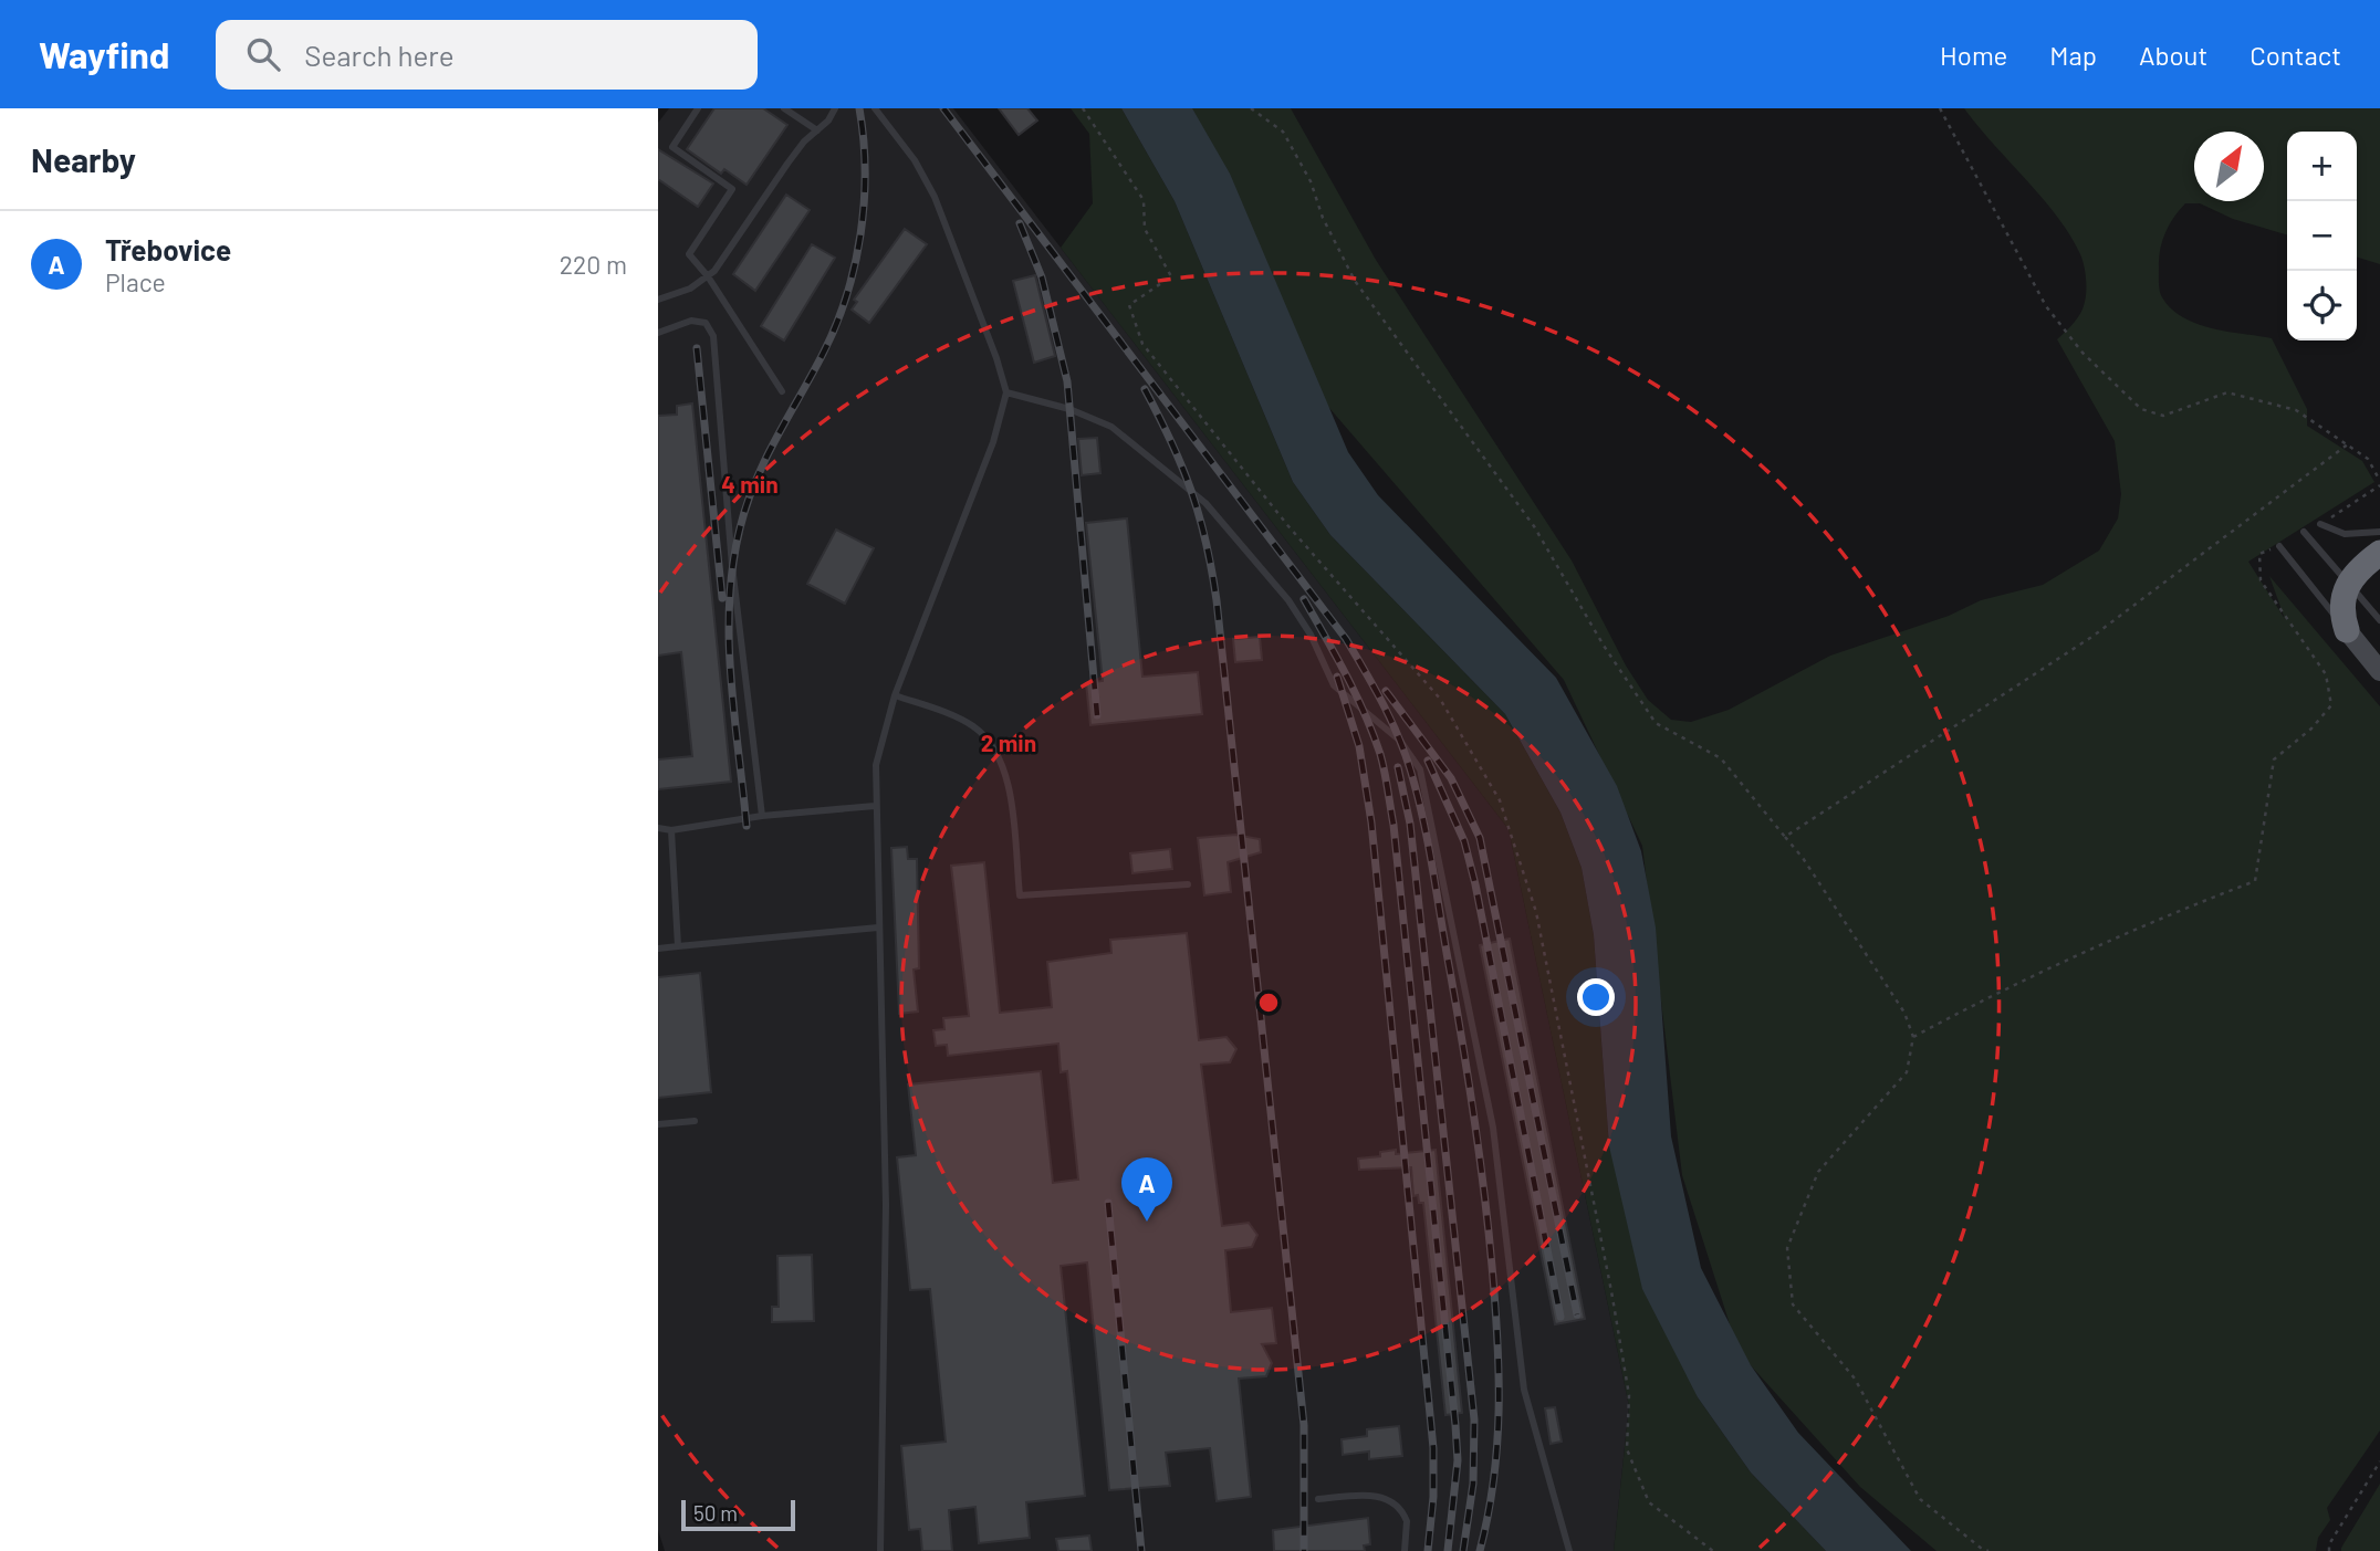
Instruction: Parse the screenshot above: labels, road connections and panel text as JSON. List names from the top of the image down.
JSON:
{
  "scale_bar": "50 m",
  "north": "top right",
  "page": {
    "header": "Wayfind",
    "search": "Search here",
    "nav": [
      "Home",
      "Map",
      "About",
      "Contact"
    ],
    "heading": "Nearby",
    "map_buttons": ["+", "−"],
    "list": [
      {
        "mark": "A",
        "name": "Třebovice",
        "note": "Place",
        "value": "220 m"
      }
    ],
    "pins": "A",
    "scale": "50 m"
  },
  "rings": ["4 min", "2 min"]
}
